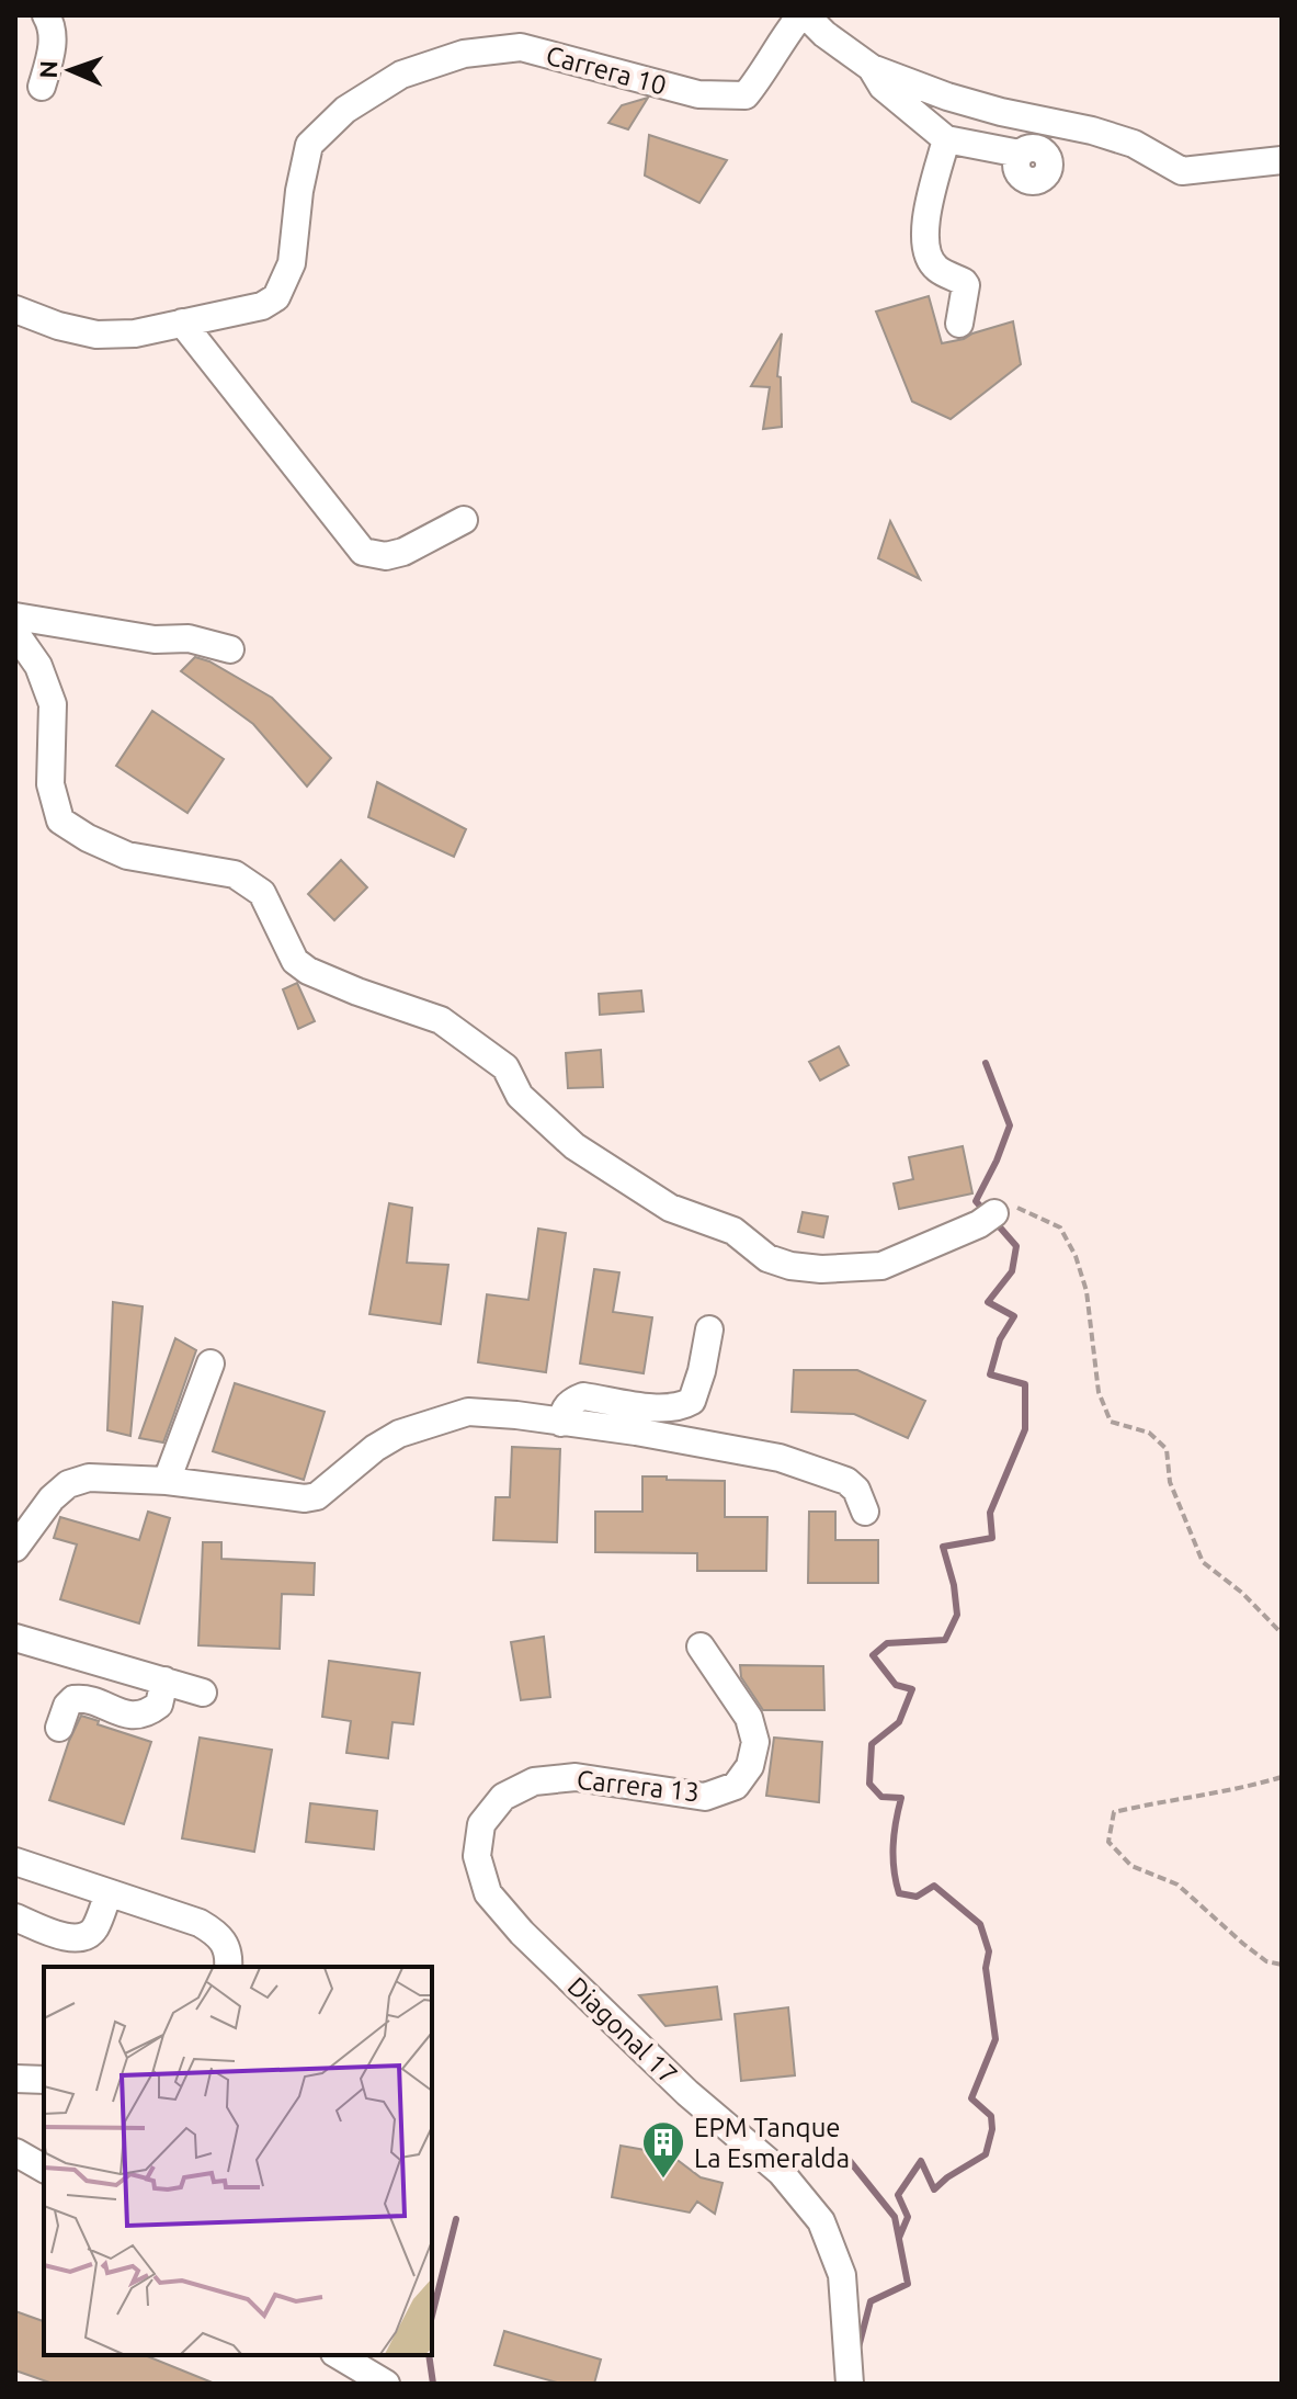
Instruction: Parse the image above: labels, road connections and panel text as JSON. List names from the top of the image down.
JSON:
{
  "streets": {
    "street": ["Carrera 10", "Carrera 13", "Diagonal 17"]
  },
  "crossings": [
    ["Carrera 13", "Diagonal 17"]
  ],
  "places": {
    "building": ["EPM Tanque La Esmeralda"]
  },
  "north": "left"
}
